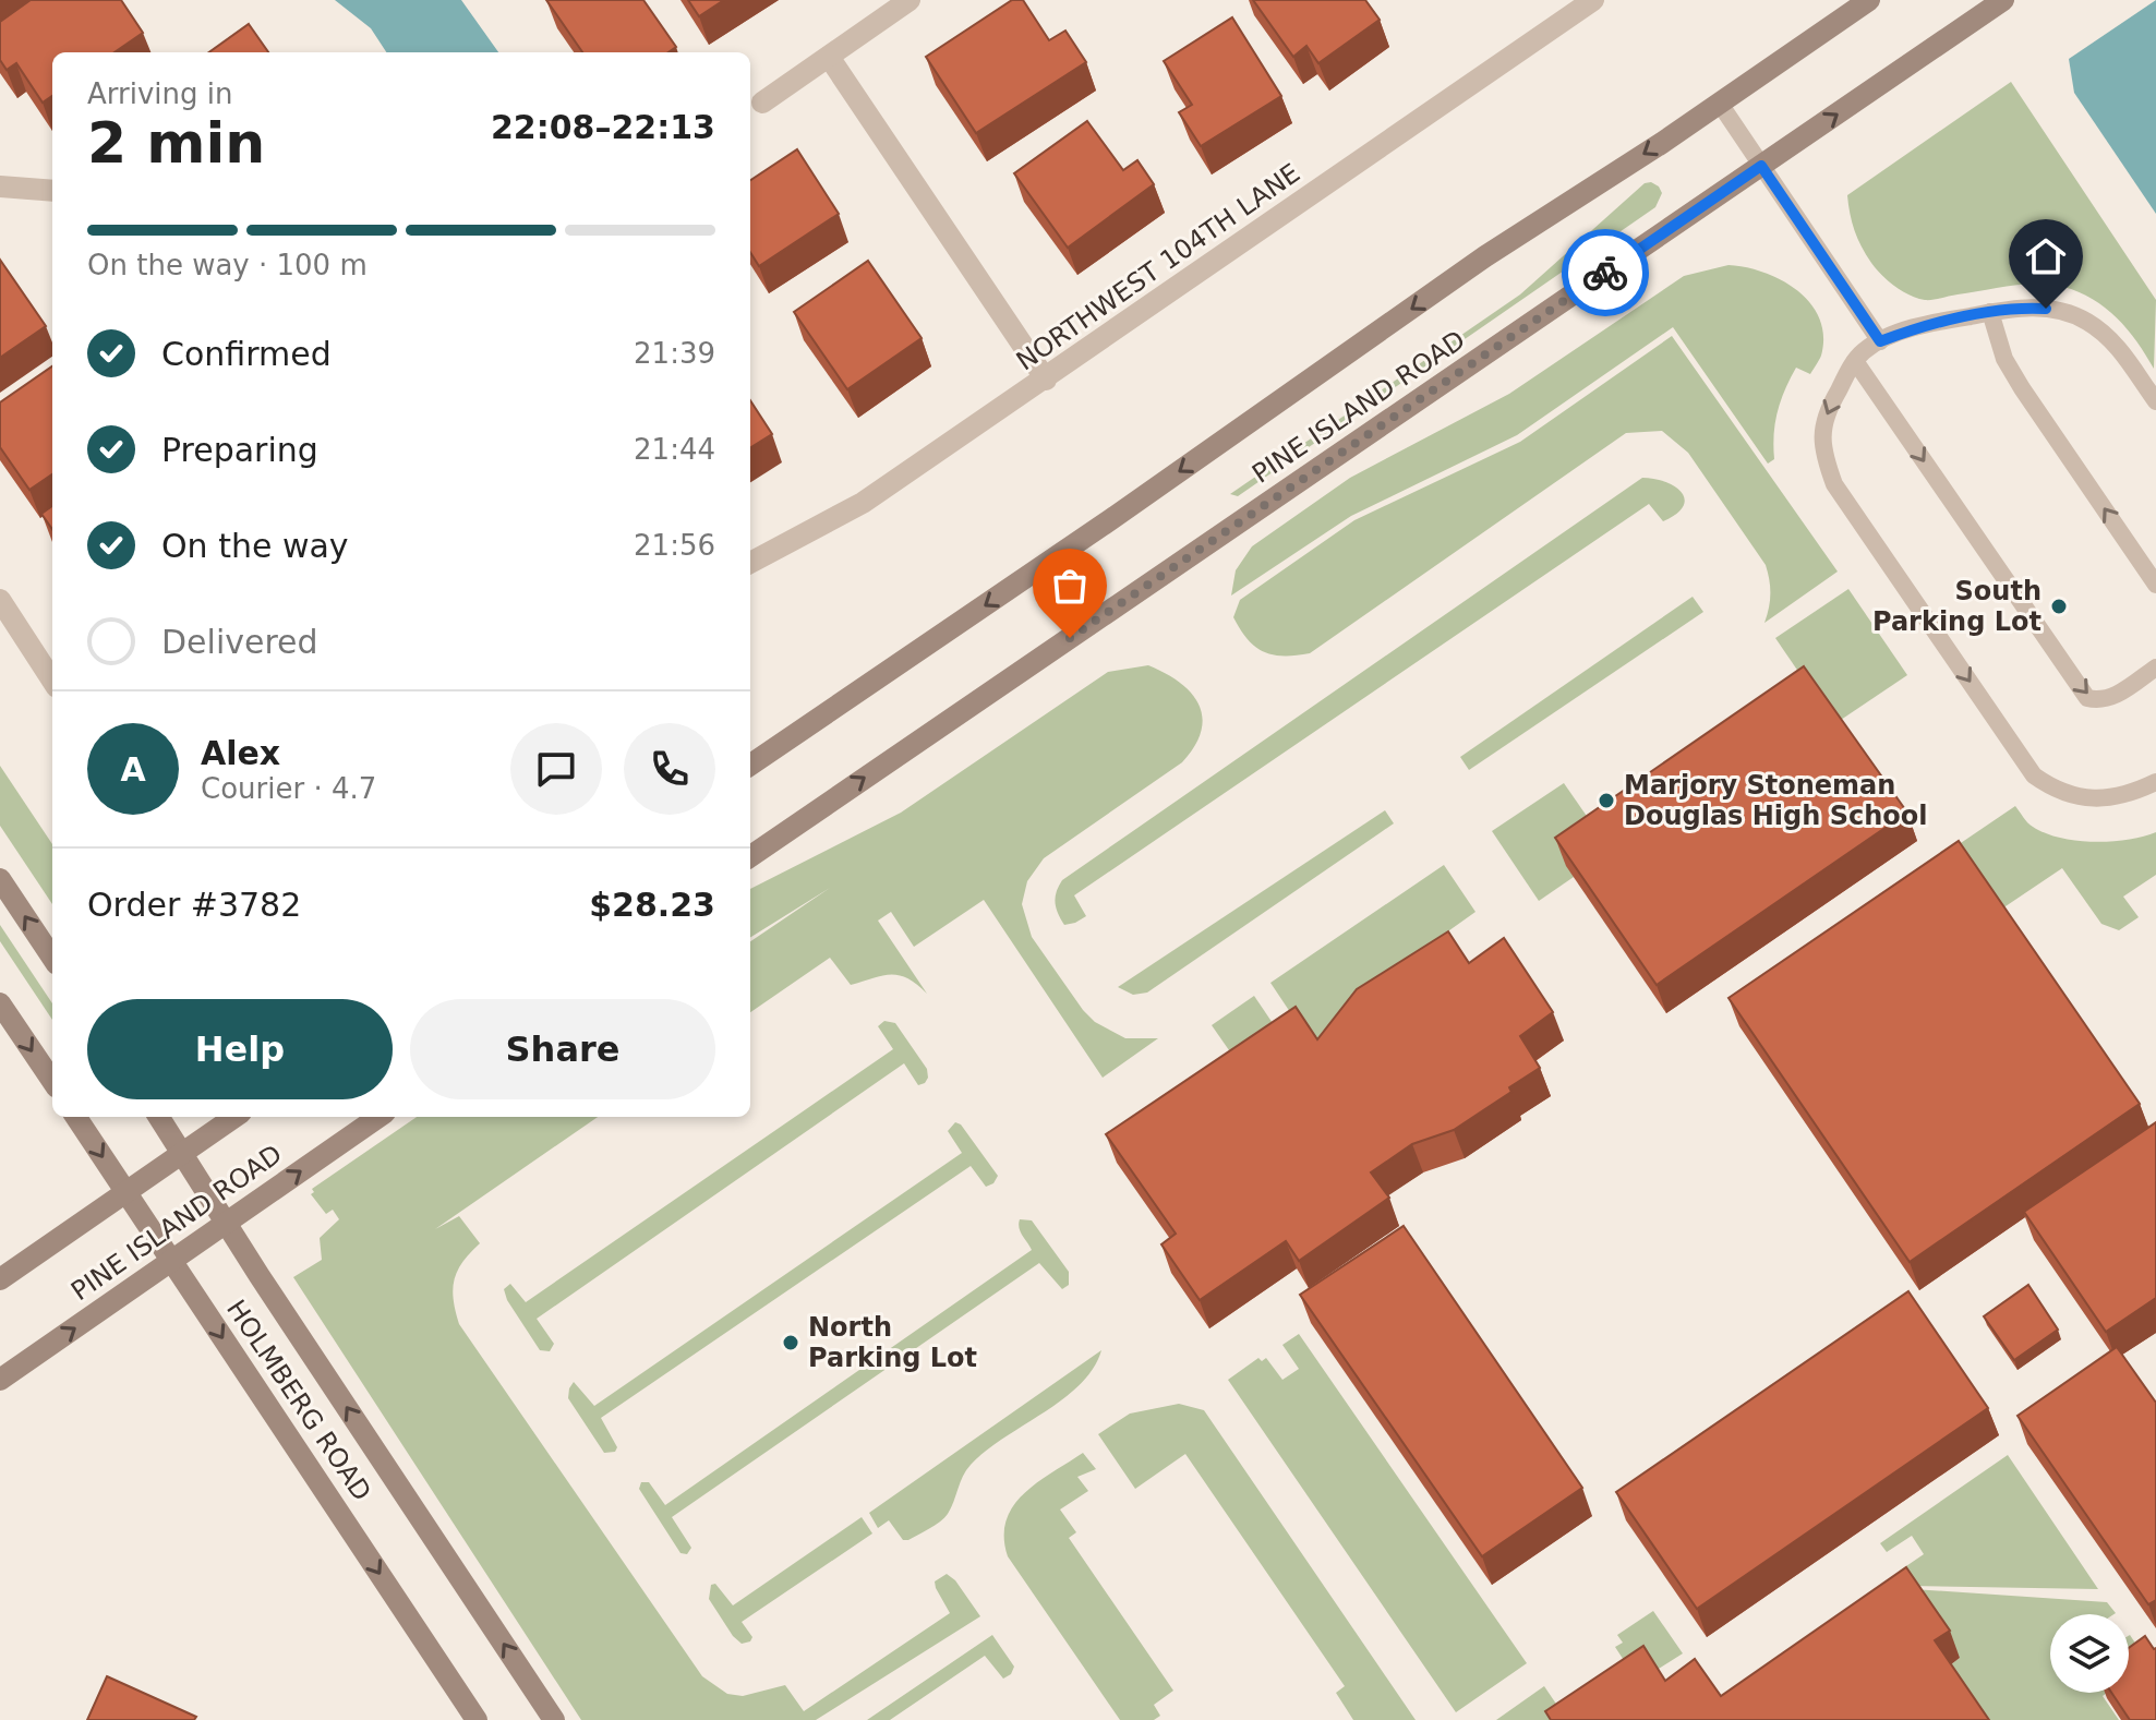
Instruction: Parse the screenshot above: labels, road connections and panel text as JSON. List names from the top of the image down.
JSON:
{
  "streets": {
    "main road": ["PINE ISLAND ROAD", "HOLMBERG ROAD"],
    "street": ["NORTHWEST 104TH LANE"]
  },
  "crossings": [
    ["PINE ISLAND ROAD", "HOLMBERG ROAD"]
  ],
  "places": ["South Parking Lot", "Marjory Stoneman Douglas High School", "North Parking Lot"],
  "page": {
    "heading": ["2 min", "Arriving in", "22:08–22:13"],
    "panel": [
      "Alex",
      "Courier · 4.7",
      "Order #3782",
      "$28.23"
    ],
    "bar": "On the way · 100 m",
    "list": [
      ["Confirmed", "21:39"],
      ["Preparing", "21:44"],
      ["On the way", "21:56"],
      "Delivered"
    ],
    "round": "A",
    "buttons": ["Help", "Share"]
  }
}
